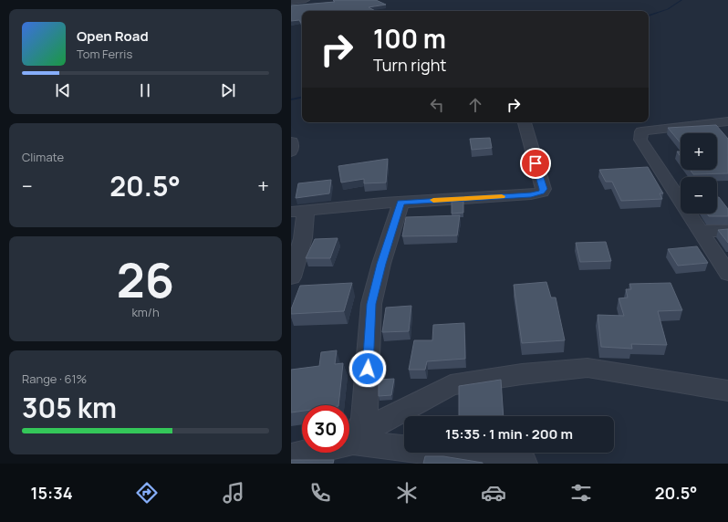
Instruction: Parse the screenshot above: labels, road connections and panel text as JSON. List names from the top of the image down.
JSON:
{
  "page": {
    "turn": ["100 m", "Turn right"],
    "song": ["Open Road", "Tom Ferris"],
    "tile": [
      "Climate",
      ["26", "km/h"],
      ["Range · 61%", "305 km"]
    ],
    "map_buttons": ["+", "−"],
    "heat": ["−", "20.5°", "+"],
    "limit": "30",
    "trip": "15:35 · 1 min · 200 m",
    "tabs": ["15:34", "20.5°"]
  }
}
